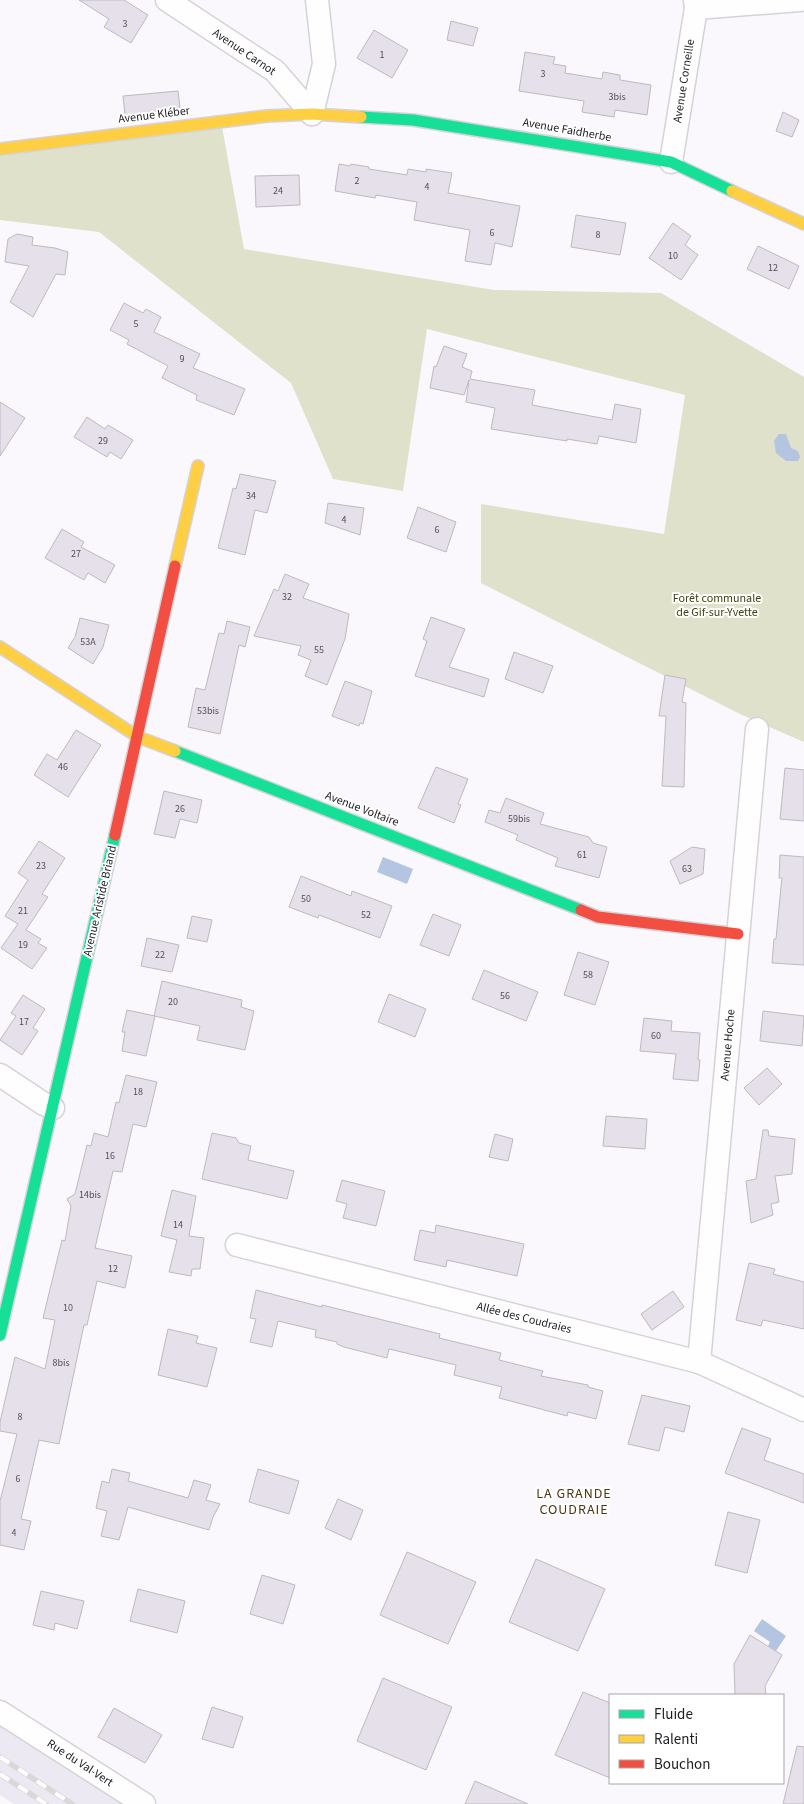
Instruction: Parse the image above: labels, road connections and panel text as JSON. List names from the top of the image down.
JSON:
{
  "streets": {
    "street": [
      "Avenue Carnot",
      "Avenue Corneille",
      "Avenue Kléber",
      "Avenue Faidherbe",
      "Avenue Voltaire",
      "Avenue Aristide Briand",
      "Avenue Hoche",
      "Allée des Coudraies",
      "Rue du Val-Vert"
    ]
  },
  "crossings": [
    ["Avenue Carnot", "Avenue Kléber"],
    ["Avenue Carnot", "Avenue Faidherbe"],
    ["Avenue Corneille", "Avenue Faidherbe"],
    ["Avenue Kléber", "Avenue Faidherbe"],
    ["Avenue Voltaire", "Avenue Aristide Briand"],
    ["Avenue Voltaire", "Avenue Hoche"],
    ["Avenue Hoche", "Allée des Coudraies"]
  ],
  "districts": ["LA GRANDE COUDRAIE"],
  "parks": ["Forêt communale de Gif-sur-Yvette"],
  "house_numbers": [
    "3",
    "1",
    "3",
    "3bis",
    "2",
    "4",
    "24",
    "6",
    "8",
    "10",
    "12",
    "5",
    "9",
    "29",
    "34",
    "4",
    "6",
    "27",
    "32",
    "53A",
    "55",
    "53bis",
    "46",
    "26",
    "59bis",
    "61",
    "23",
    "63",
    "50",
    "21",
    "52",
    "19",
    "22",
    "58",
    "56",
    "20",
    "17",
    "60",
    "18",
    "16",
    "14bis",
    "14",
    "12",
    "10",
    "8bis",
    "8",
    "6",
    "4"
  ],
  "legend": ["Fluide", "Ralenti", "Bouchon"]
}
